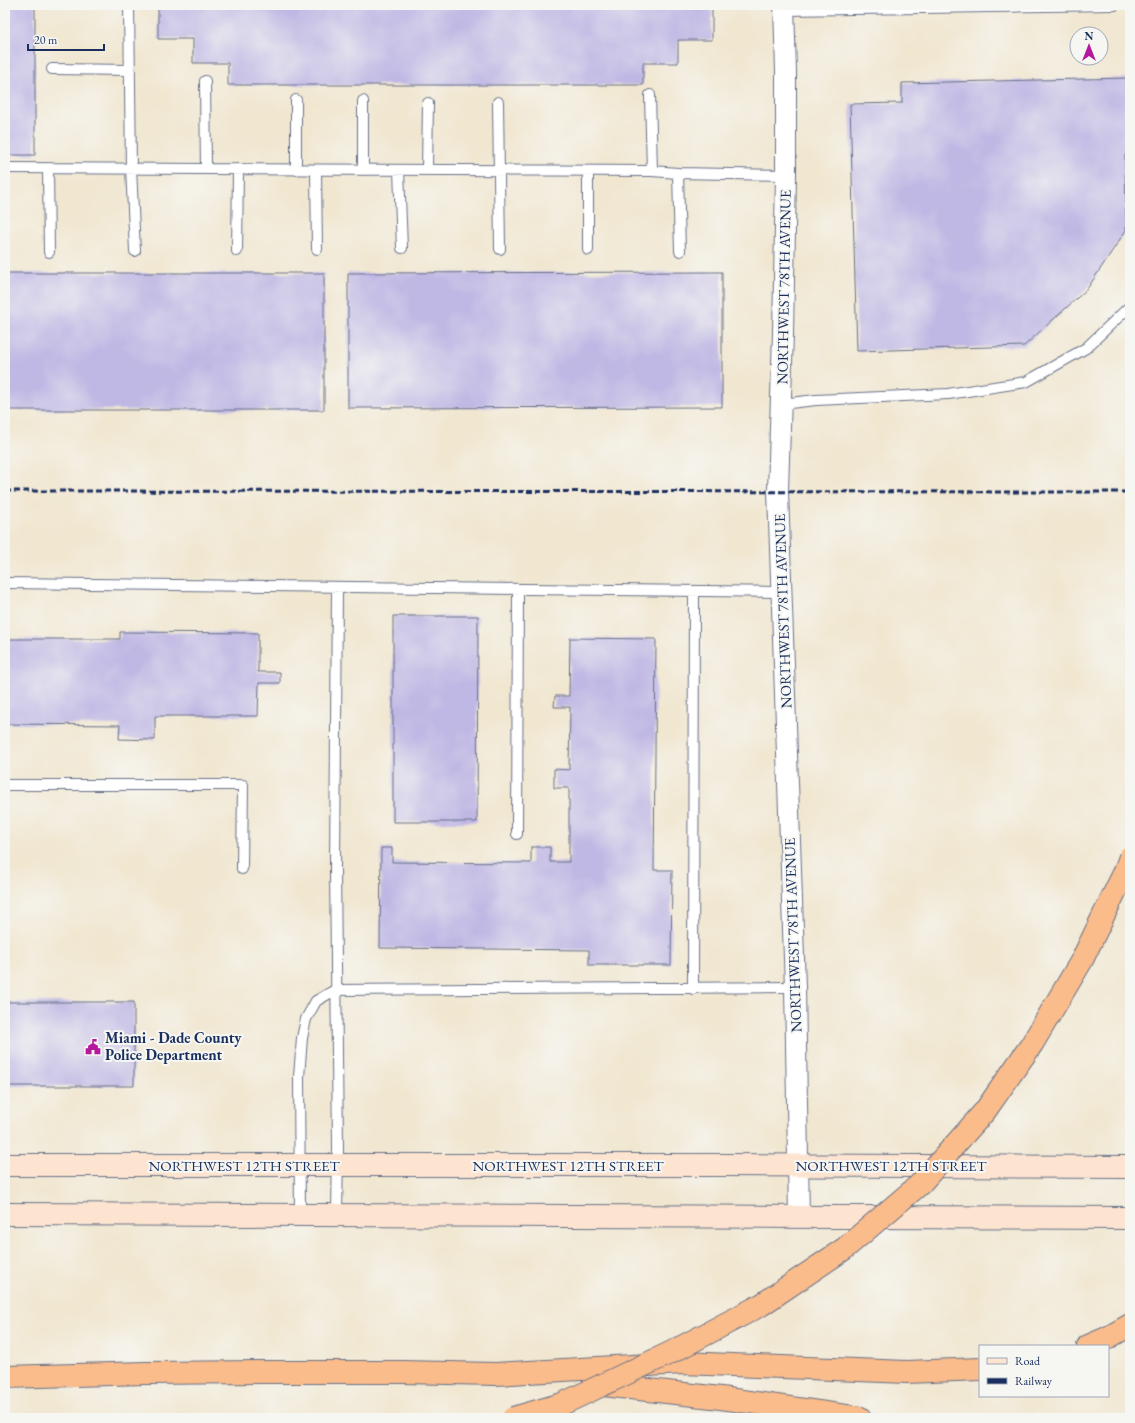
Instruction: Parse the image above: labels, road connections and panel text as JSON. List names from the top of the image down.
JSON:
{
  "streets": {
    "main road": ["NORTHWEST 12TH STREET"],
    "street": ["NORTHWEST 78TH AVENUE"]
  },
  "crossings": [
    ["NORTHWEST 78TH AVENUE", "NORTHWEST 12TH STREET"]
  ],
  "places": {
    "public building": ["Miami - Dade County Police Department"]
  },
  "legend": ["Road", "Railway"],
  "scale_bar": "20 m",
  "north": "top"
}
